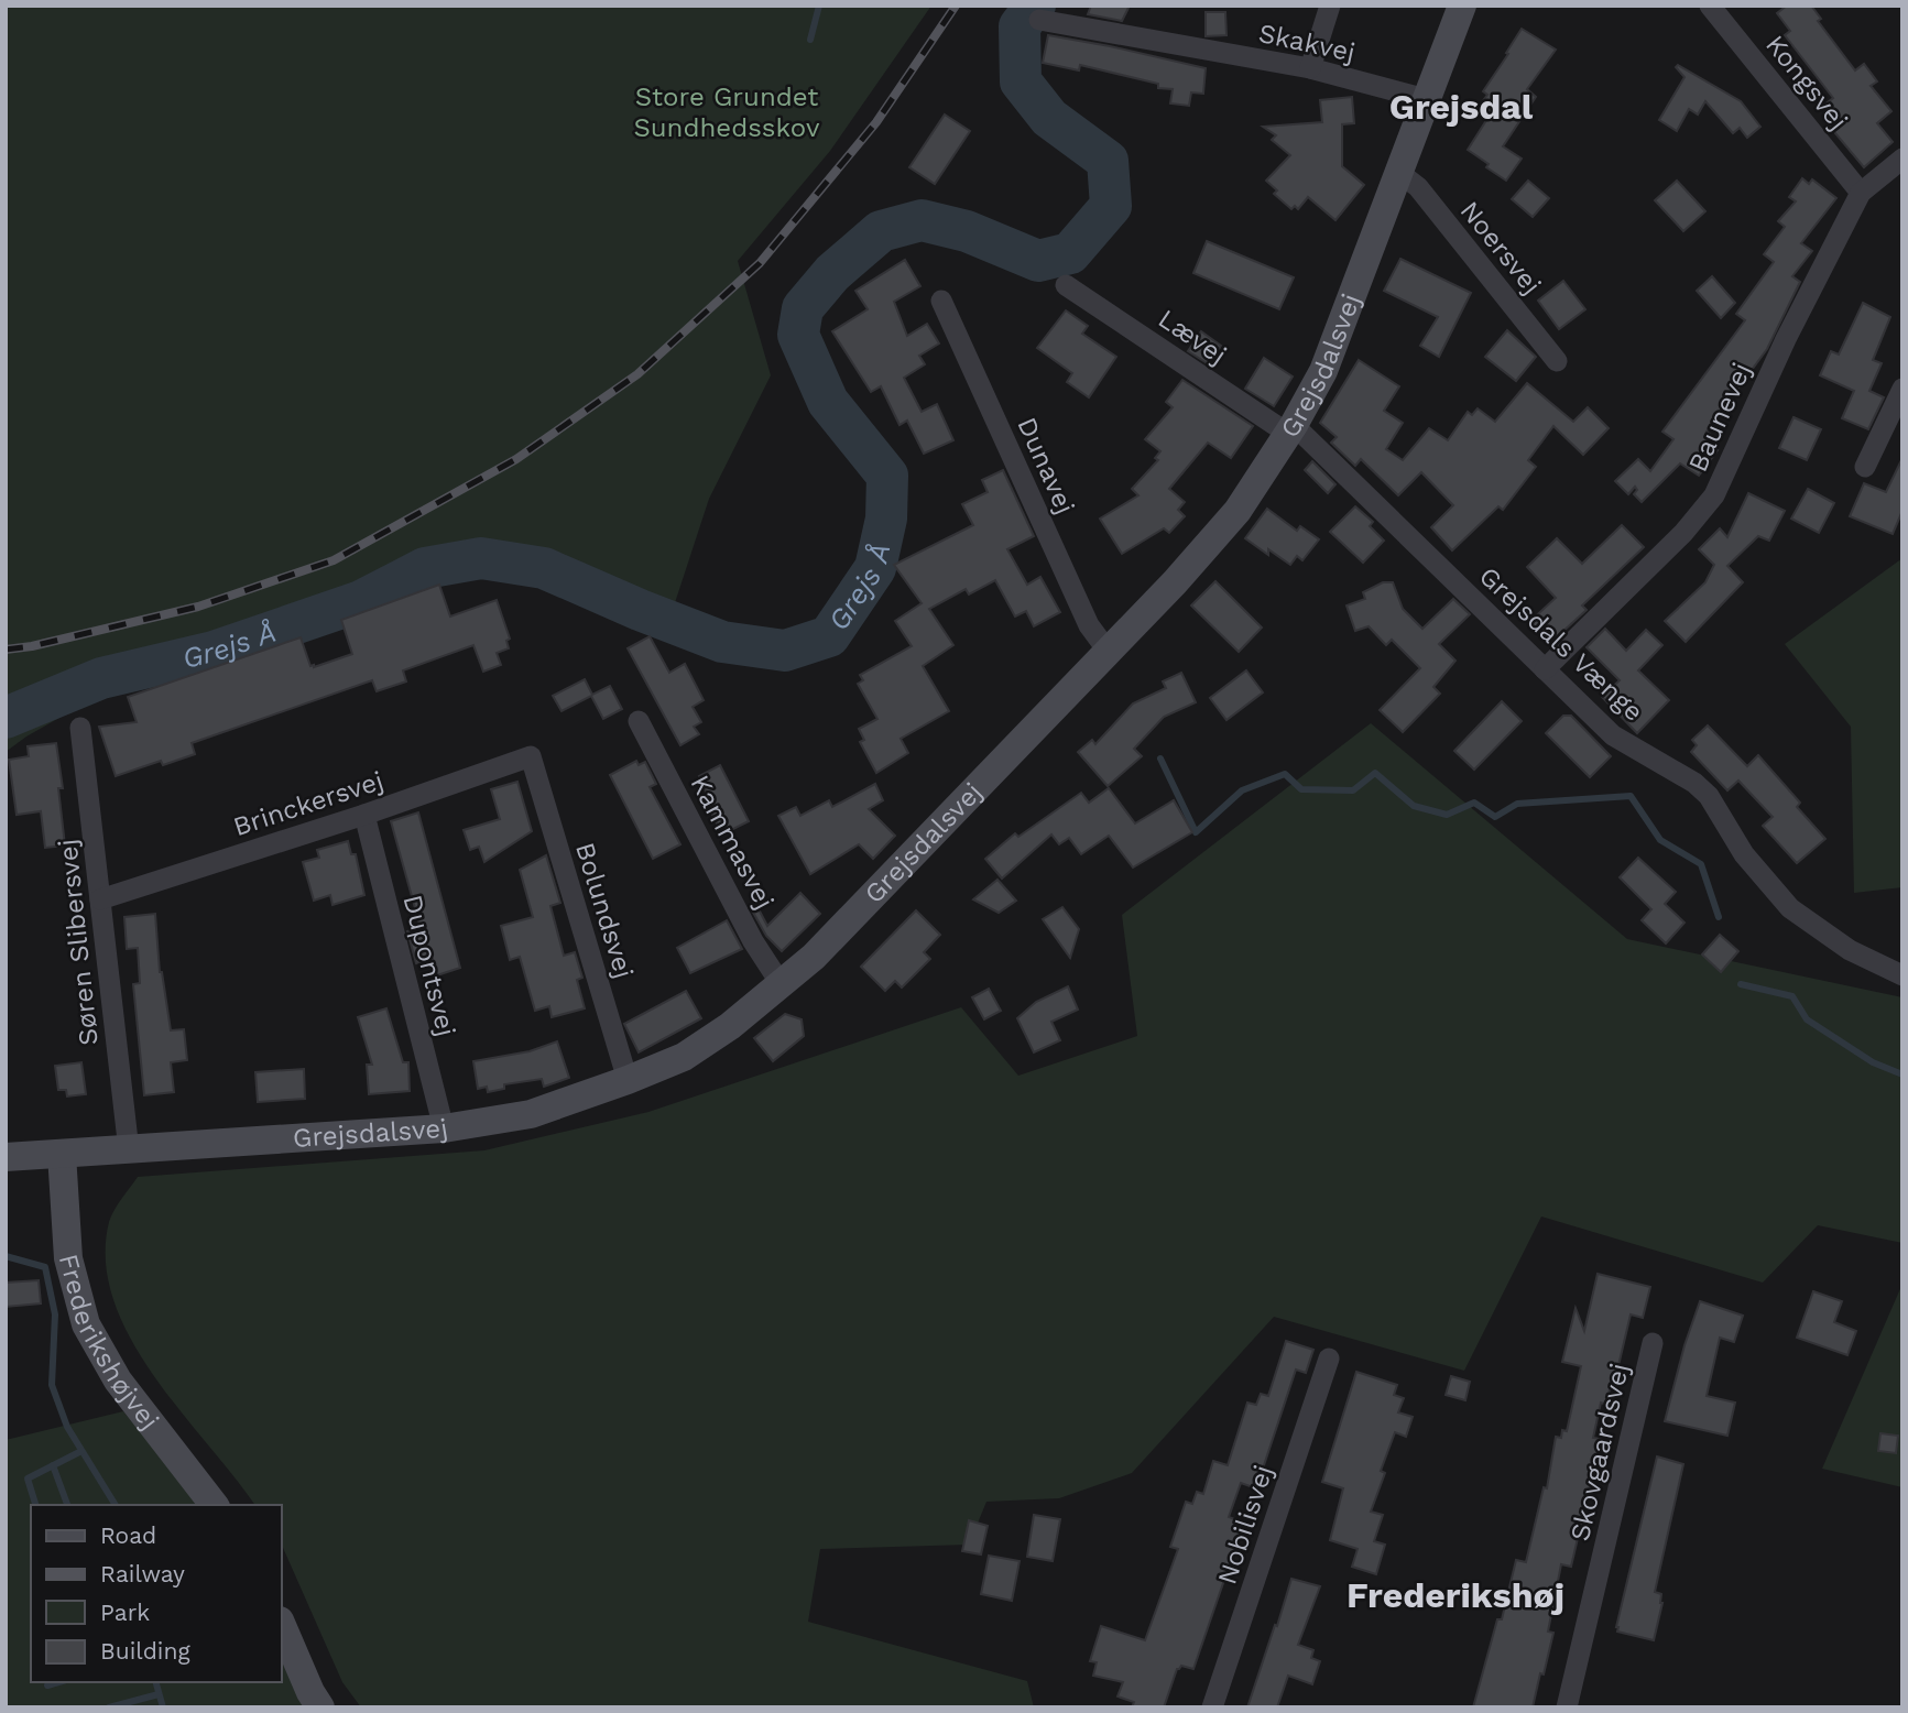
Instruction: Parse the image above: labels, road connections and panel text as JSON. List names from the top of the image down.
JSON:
{
  "streets": {
    "street": [
      "Skakvej",
      "Kongsvej",
      "Noersvej",
      "Lævej",
      "Grejsdalsvej",
      "Baunevej",
      "Dunavej",
      "Grejsdals Vænge",
      "Brinckersvej",
      "Kammasvej",
      "Bolundsvej",
      "Søren Slibersvej",
      "Dupontsvej",
      "Frederikshøjvej",
      "Skovgaardsvej",
      "Nobilisvej"
    ]
  },
  "crossings": [
    ["Skakvej", "Grejsdalsvej"],
    ["Kongsvej", "Baunevej"],
    ["Noersvej", "Grejsdalsvej"],
    ["Lævej", "Grejsdalsvej"],
    ["Lævej", "Grejsdals Vænge"],
    ["Grejsdalsvej", "Dunavej"],
    ["Grejsdalsvej", "Grejsdals Vænge"],
    ["Grejsdalsvej", "Kammasvej"],
    ["Grejsdalsvej", "Bolundsvej"],
    ["Grejsdalsvej", "Søren Slibersvej"],
    ["Grejsdalsvej", "Dupontsvej"],
    ["Grejsdalsvej", "Frederikshøjvej"],
    ["Baunevej", "Grejsdals Vænge"],
    ["Brinckersvej", "Bolundsvej"],
    ["Brinckersvej", "Søren Slibersvej"],
    ["Brinckersvej", "Dupontsvej"]
  ],
  "districts": ["Grejsdal", "Frederikshøj"],
  "water": ["Grejs Å"],
  "parks": ["Store Grundet Sundhedsskov"],
  "legend": [
    "Road",
    "Railway",
    "Park",
    "Building"
  ]
}
